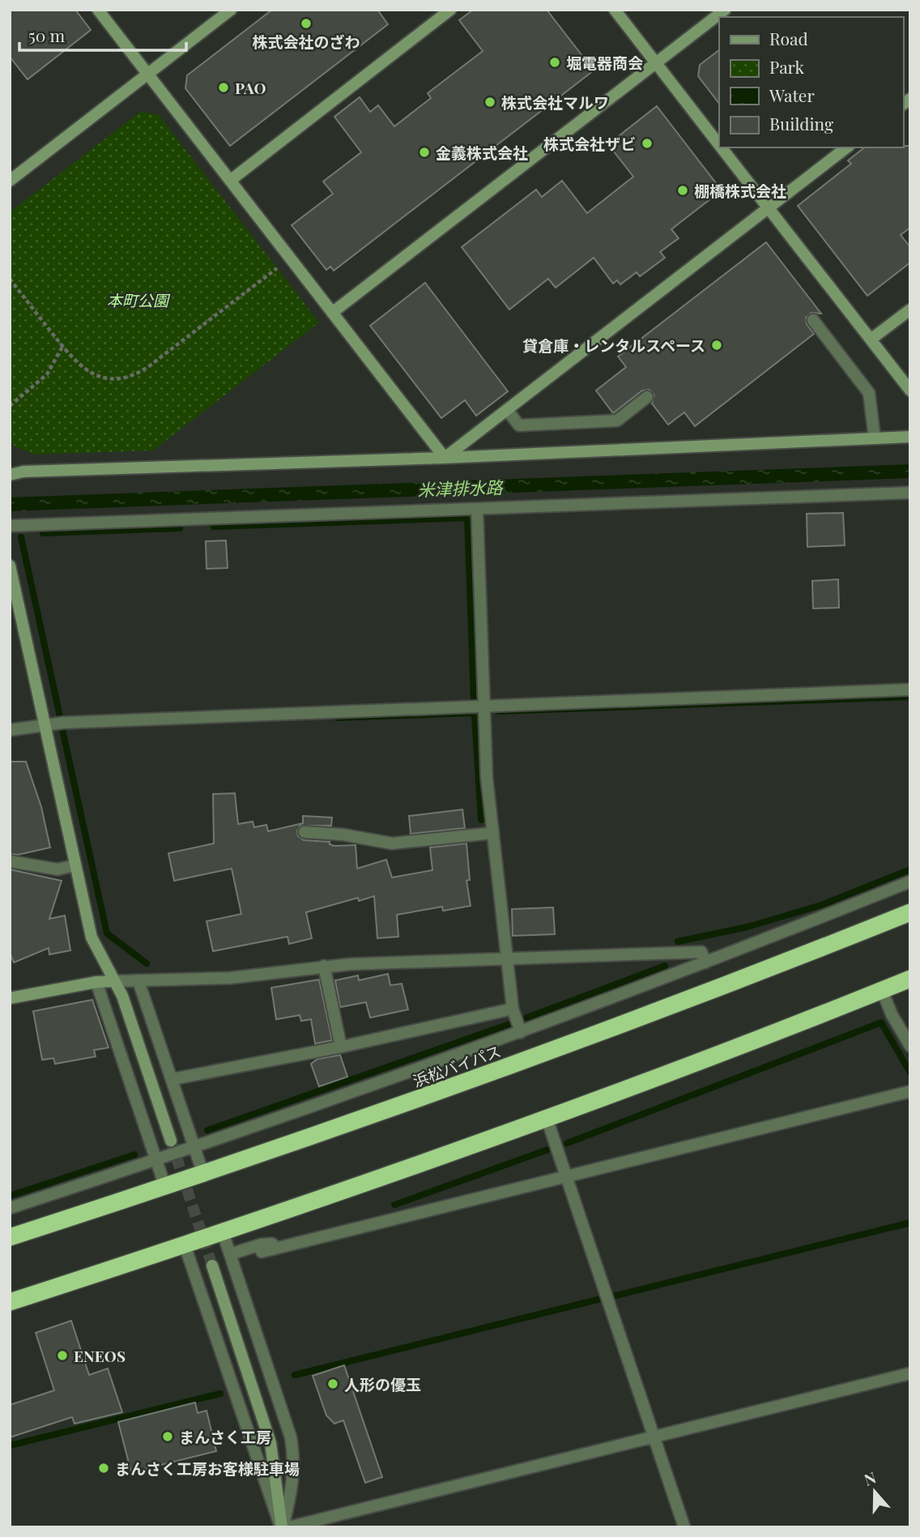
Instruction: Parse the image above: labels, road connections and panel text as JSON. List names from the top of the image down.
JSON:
{
  "streets": {
    "highway": ["浜松バイパス"]
  },
  "water": ["米津排水路"],
  "parks": ["本町公園"],
  "places": [
    "株式会社のざわ",
    "堀電器商会",
    "PAO",
    "株式会社マルワ",
    "株式会社ザビ",
    "金義株式会社",
    "棚橋株式会社",
    "貸倉庫・レンタルスペース",
    "ENEOS",
    "人形の優玉",
    "まんさく工房",
    "まんさく工房お客様駐車場"
  ],
  "legend": [
    "Road",
    "Park",
    "Water",
    "Building"
  ],
  "scale_bar": "50 m",
  "north": "top"
}
